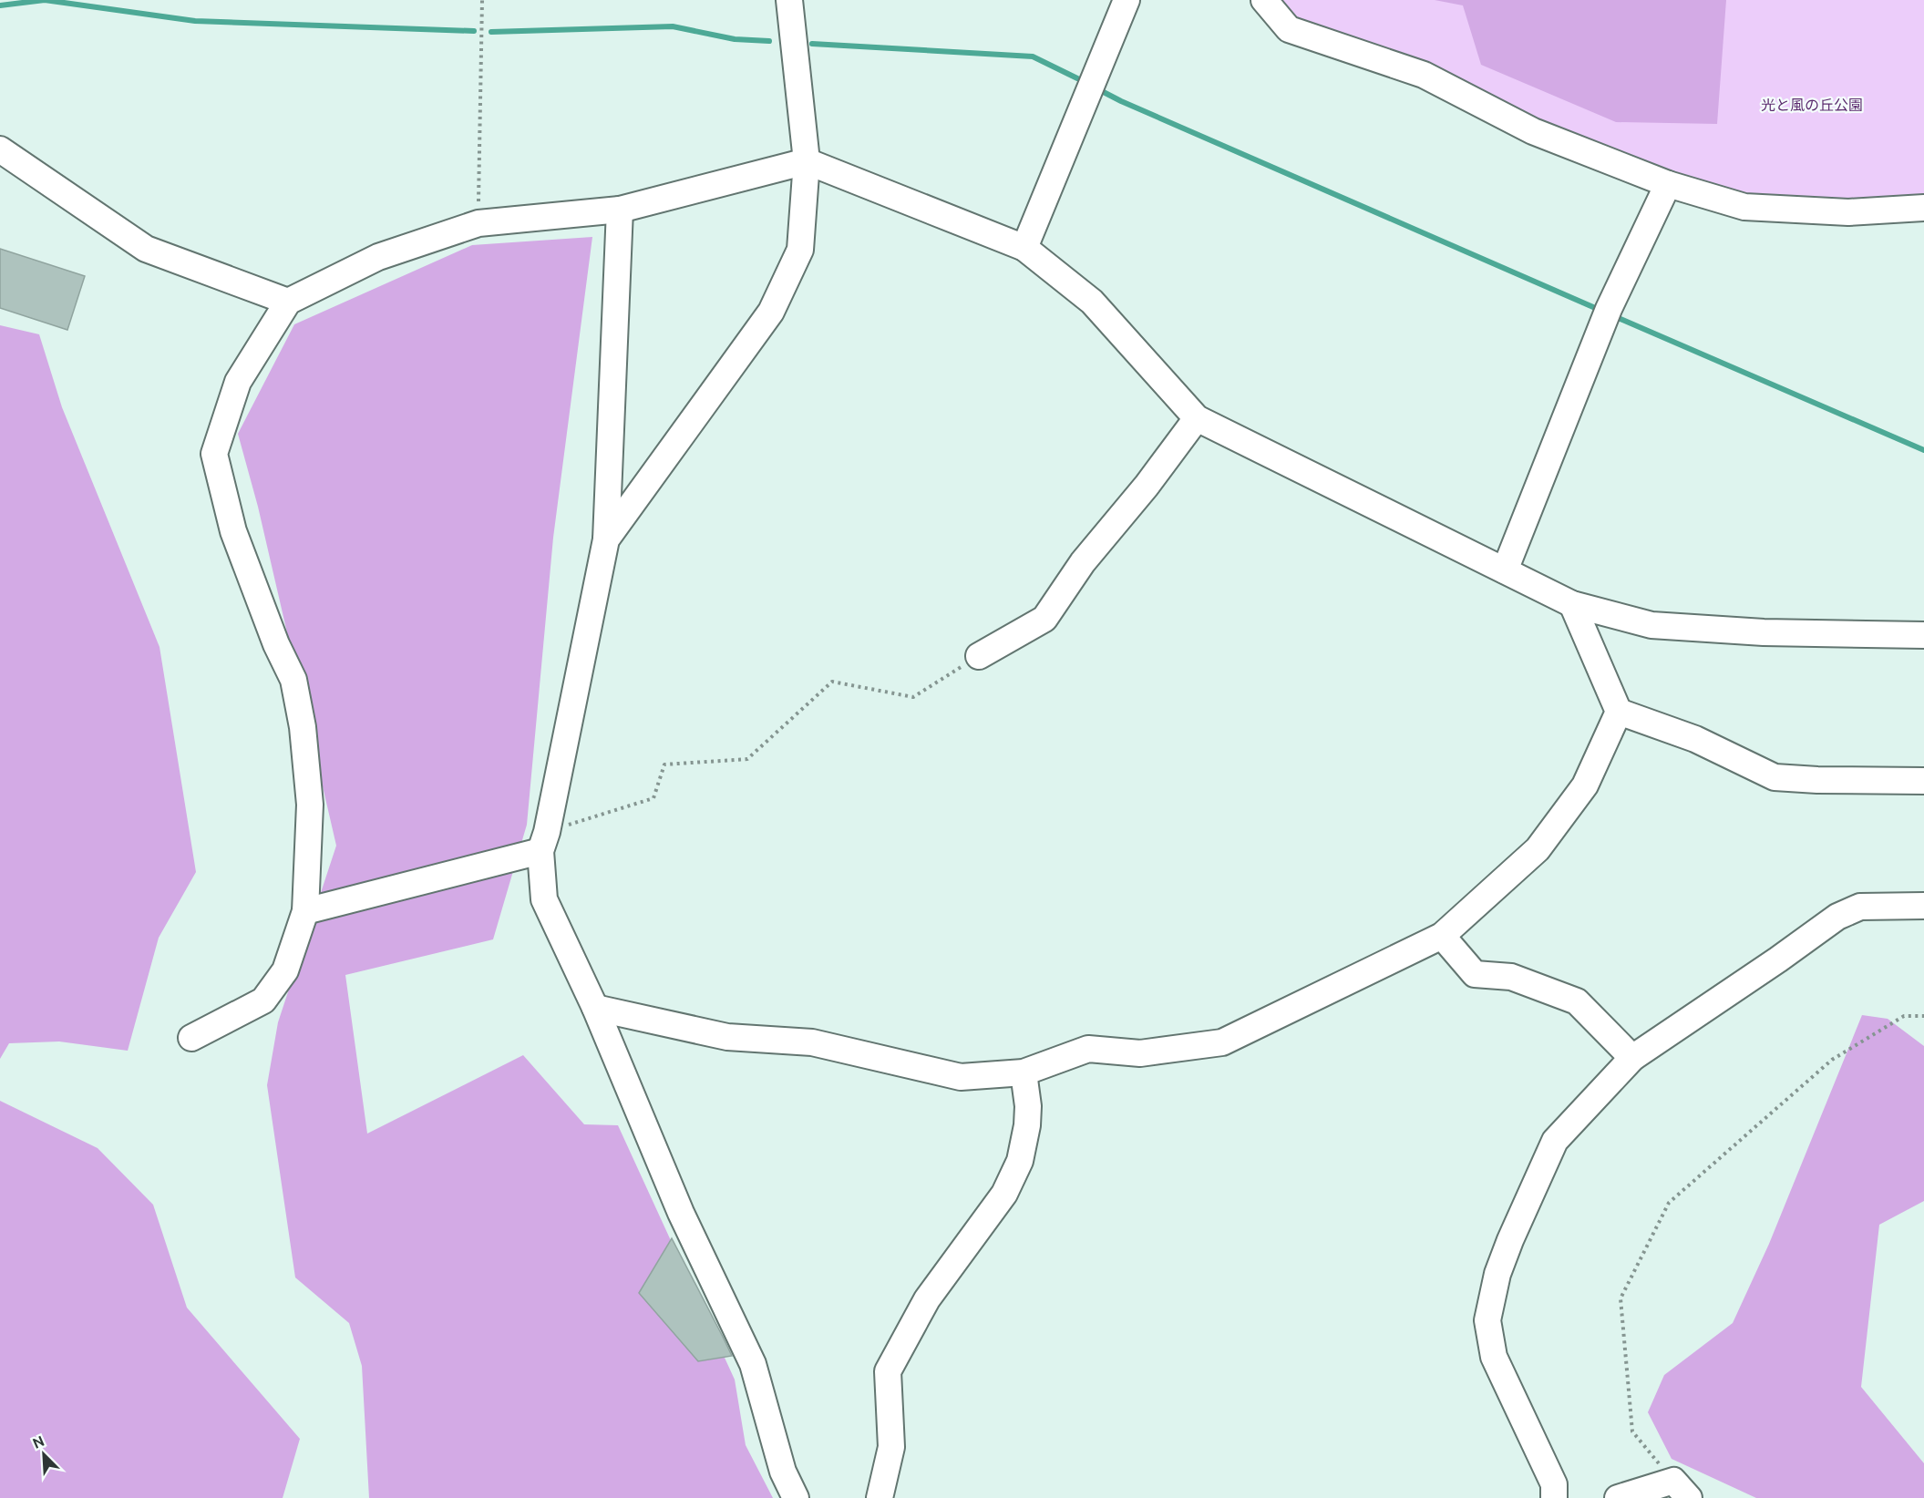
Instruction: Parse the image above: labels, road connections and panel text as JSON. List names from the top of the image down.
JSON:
{
  "parks": ["光と風の丘公園"],
  "north": "top left"
}
